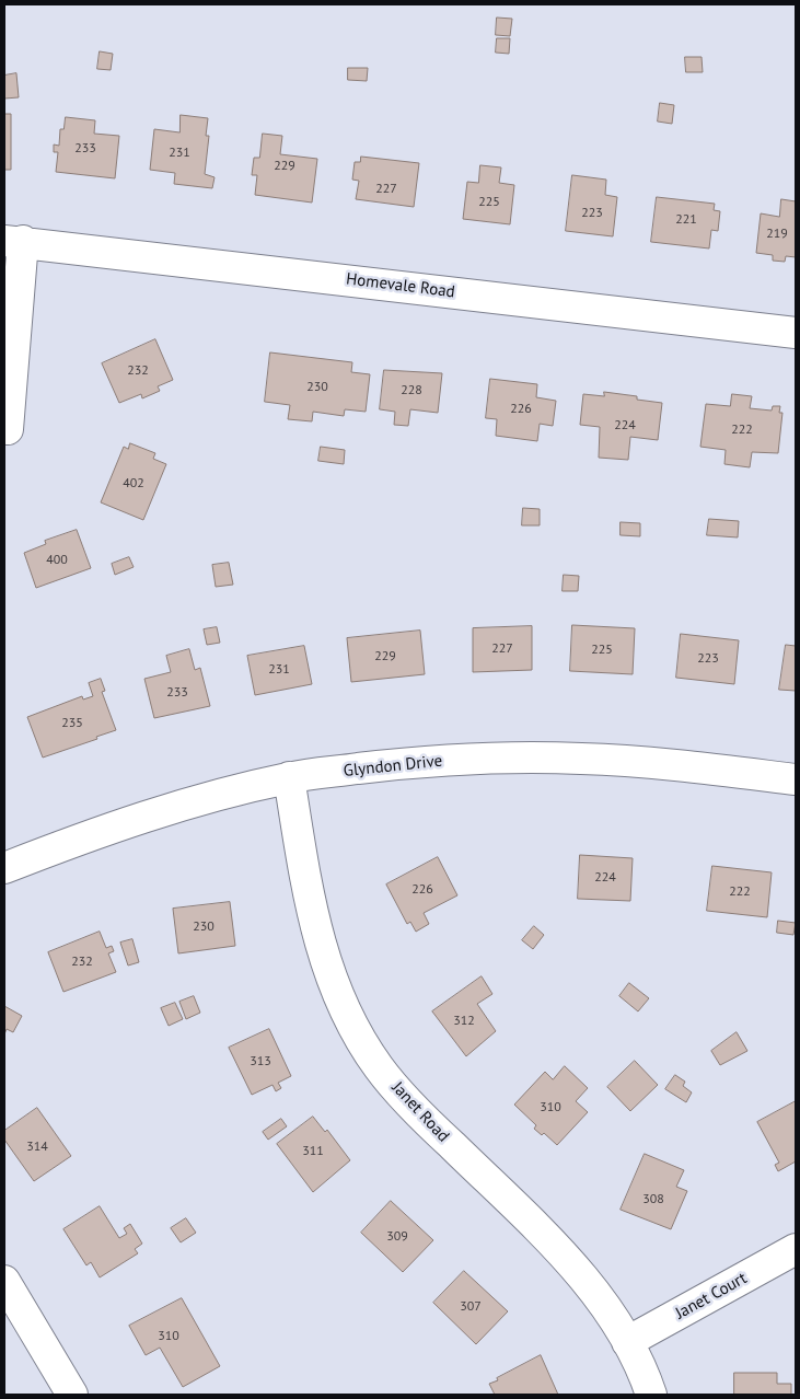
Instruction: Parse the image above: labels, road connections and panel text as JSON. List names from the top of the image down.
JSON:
{
  "streets": {
    "street": [
      "Homevale Road",
      "Glyndon Drive",
      "Janet Road",
      "Janet Court"
    ]
  },
  "crossings": [
    ["Glyndon Drive", "Janet Road"],
    ["Janet Road", "Janet Court"]
  ],
  "house_numbers": [
    "233",
    "231",
    "229",
    "227",
    "225",
    "223",
    "221",
    "219",
    "232",
    "230",
    "228",
    "226",
    "224",
    "222",
    "402",
    "400",
    "227",
    "225",
    "229",
    "223",
    "231",
    "233",
    "235",
    "224",
    "226",
    "222",
    "230",
    "232",
    "312",
    "313",
    "310",
    "314",
    "311",
    "308",
    "309",
    "307",
    "310"
  ]
}
